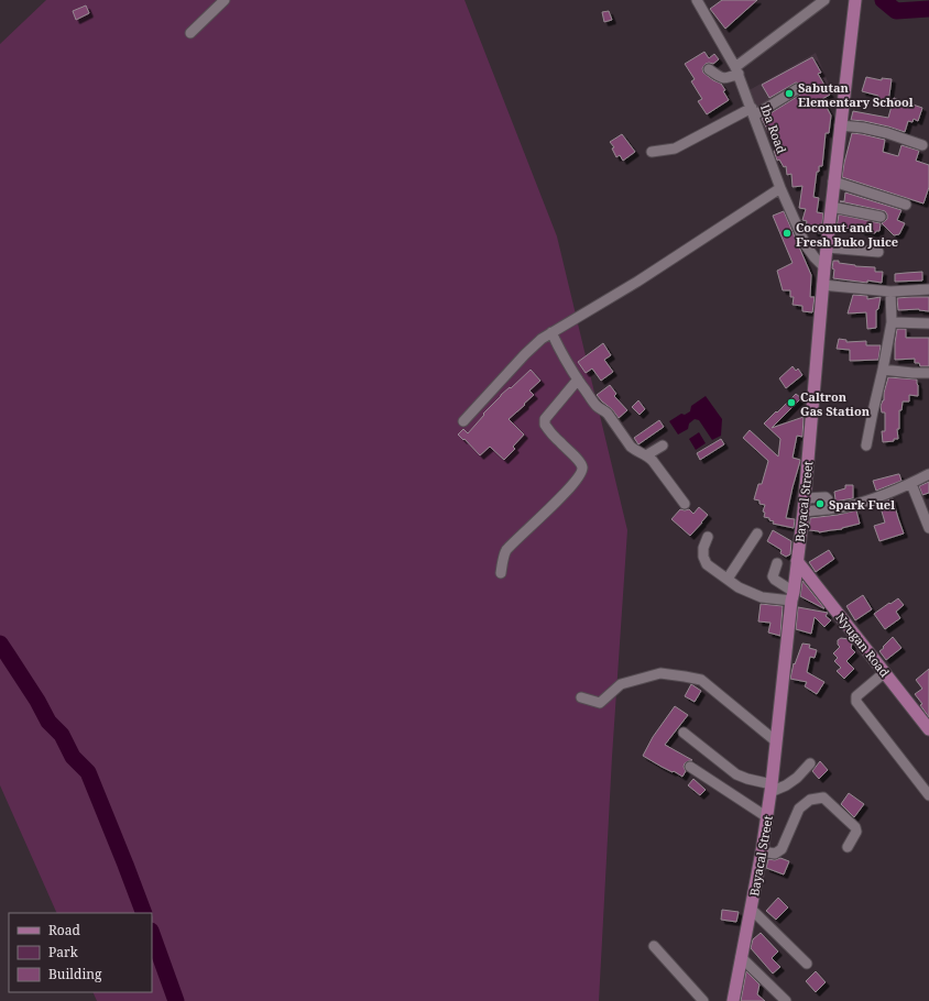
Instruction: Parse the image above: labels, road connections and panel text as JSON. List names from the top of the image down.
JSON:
{
  "streets": {
    "main road": ["Bayacal Street", "Nyugan Road"],
    "street": ["Iba Road"]
  },
  "crossings": [
    ["Iba Road", "Bayacal Street"],
    ["Bayacal Street", "Nyugan Road"]
  ],
  "places": [
    "Sabutan Elementary School",
    "Coconut and Fresh Buko Juice",
    "Caltron Gas Station",
    "Spark Fuel"
  ],
  "legend": ["Road", "Park", "Building"]
}
